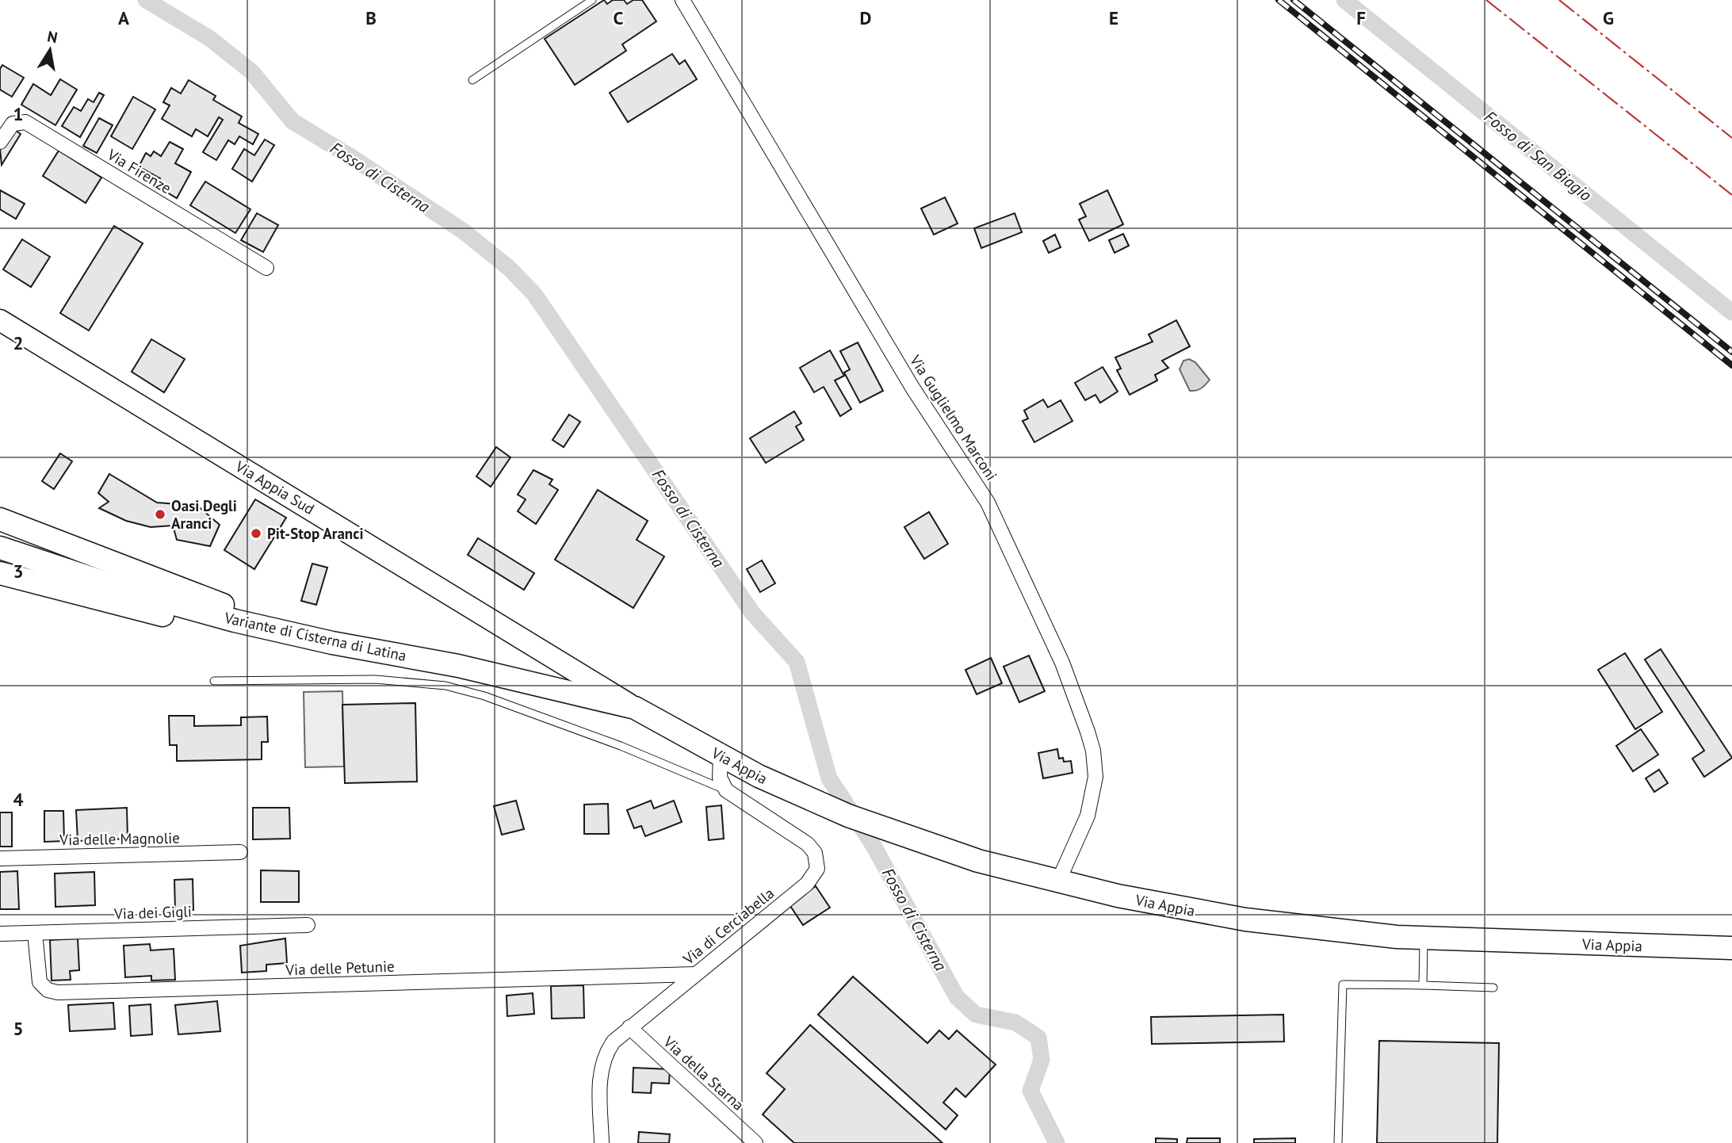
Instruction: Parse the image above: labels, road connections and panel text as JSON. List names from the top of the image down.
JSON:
{
  "streets": {
    "main road": ["Via Appia Sud", "Variante di Cisterna di Latina", "Via Appia"],
    "street": [
      "Via Firenze",
      "Via Guglielmo Marconi",
      "Via delle Magnolie",
      "Via dei Gigli",
      "Via di Cerciabella",
      "Via delle Petunie",
      "Via della Starna"
    ]
  },
  "crossings": [
    ["Via Guglielmo Marconi", "Via Appia"],
    ["Via Appia Sud", "Variante di Cisterna di Latina"],
    ["Via Appia Sud", "Via Appia"],
    ["Variante di Cisterna di Latina", "Via Appia"],
    ["Via dei Gigli", "Via delle Petunie"],
    ["Via di Cerciabella", "Via delle Petunie"],
    ["Via di Cerciabella", "Via della Starna"]
  ],
  "water": ["Fosso di San Biagio", "Fosso di Cisterna"],
  "places": ["Oasi Degli Aranci", "Pit-Stop Aranci"],
  "north": "top",
  "grid": {
    "columns": [
      "A",
      "B",
      "C",
      "D",
      "E",
      "F",
      "G"
    ],
    "rows": [
      "1",
      "2",
      "3",
      "4",
      "5"
    ]
  }
}
